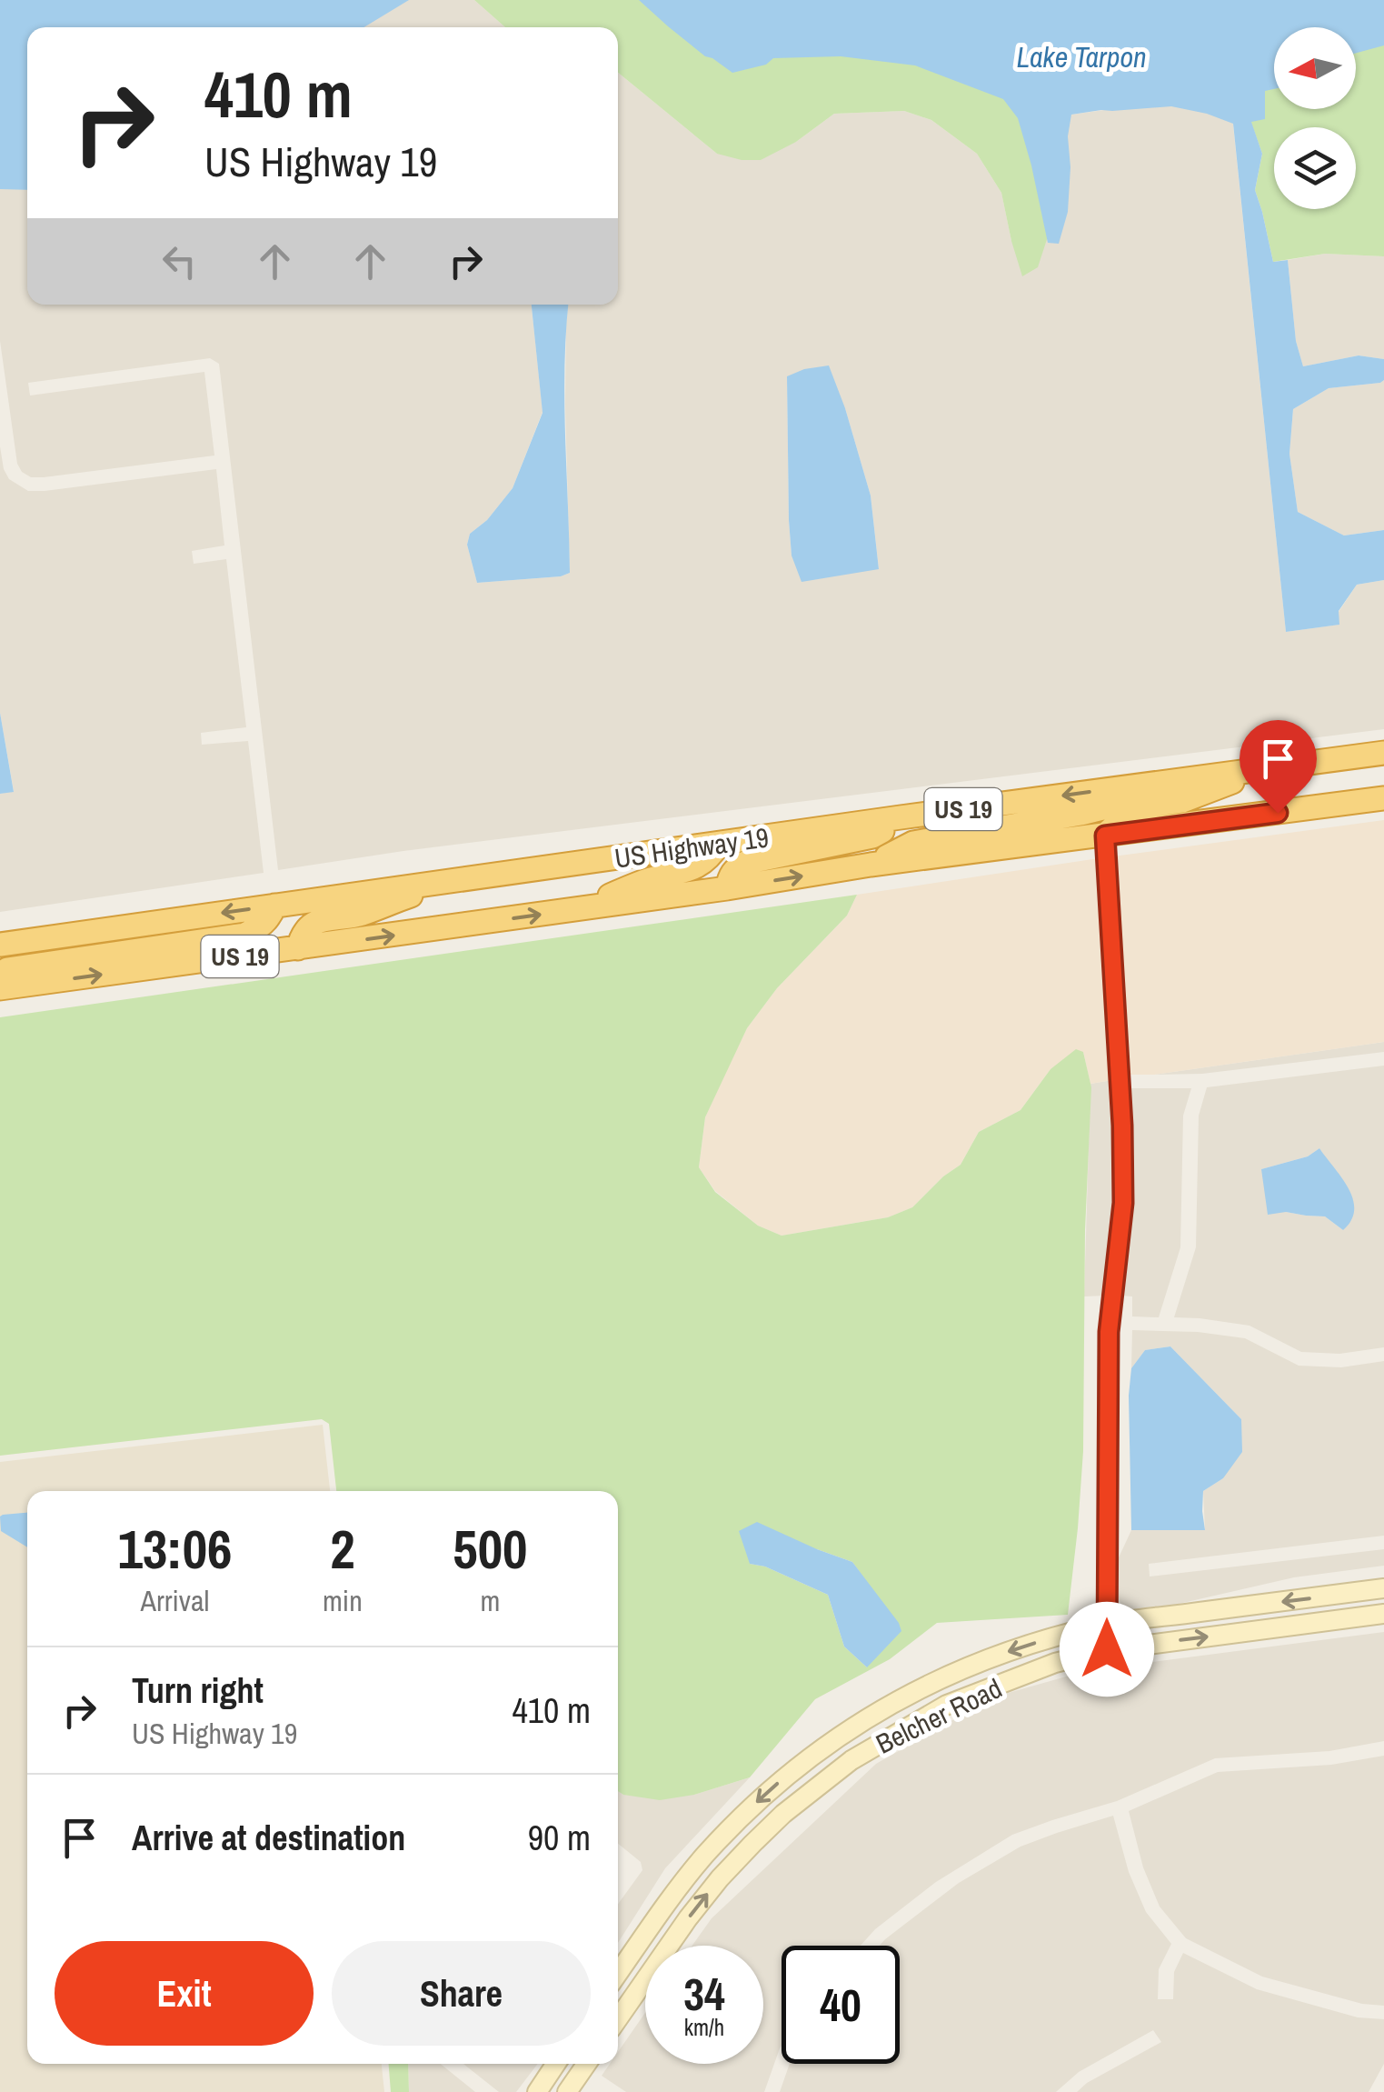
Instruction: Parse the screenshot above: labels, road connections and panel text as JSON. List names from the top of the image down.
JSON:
{
  "streets": {
    "highway": ["US 19", "US Highway 19"],
    "main road": ["Belcher Road"]
  },
  "water": ["Lake Tarpon"],
  "north": "left",
  "page": {
    "turn": ["410 m", "US Highway 19"],
    "eta": [
      "13:06",
      "Arrival",
      "2",
      "min",
      "500",
      "m"
    ],
    "list": [
      {
        "name": "Turn right",
        "note": "US Highway 19",
        "value": "410 m"
      },
      {
        "name": "Arrive at destination",
        "value": "90 m"
      }
    ],
    "buttons": ["Exit", "Share"],
    "speed": "34 km/h",
    "limit": "40"
  }
}
